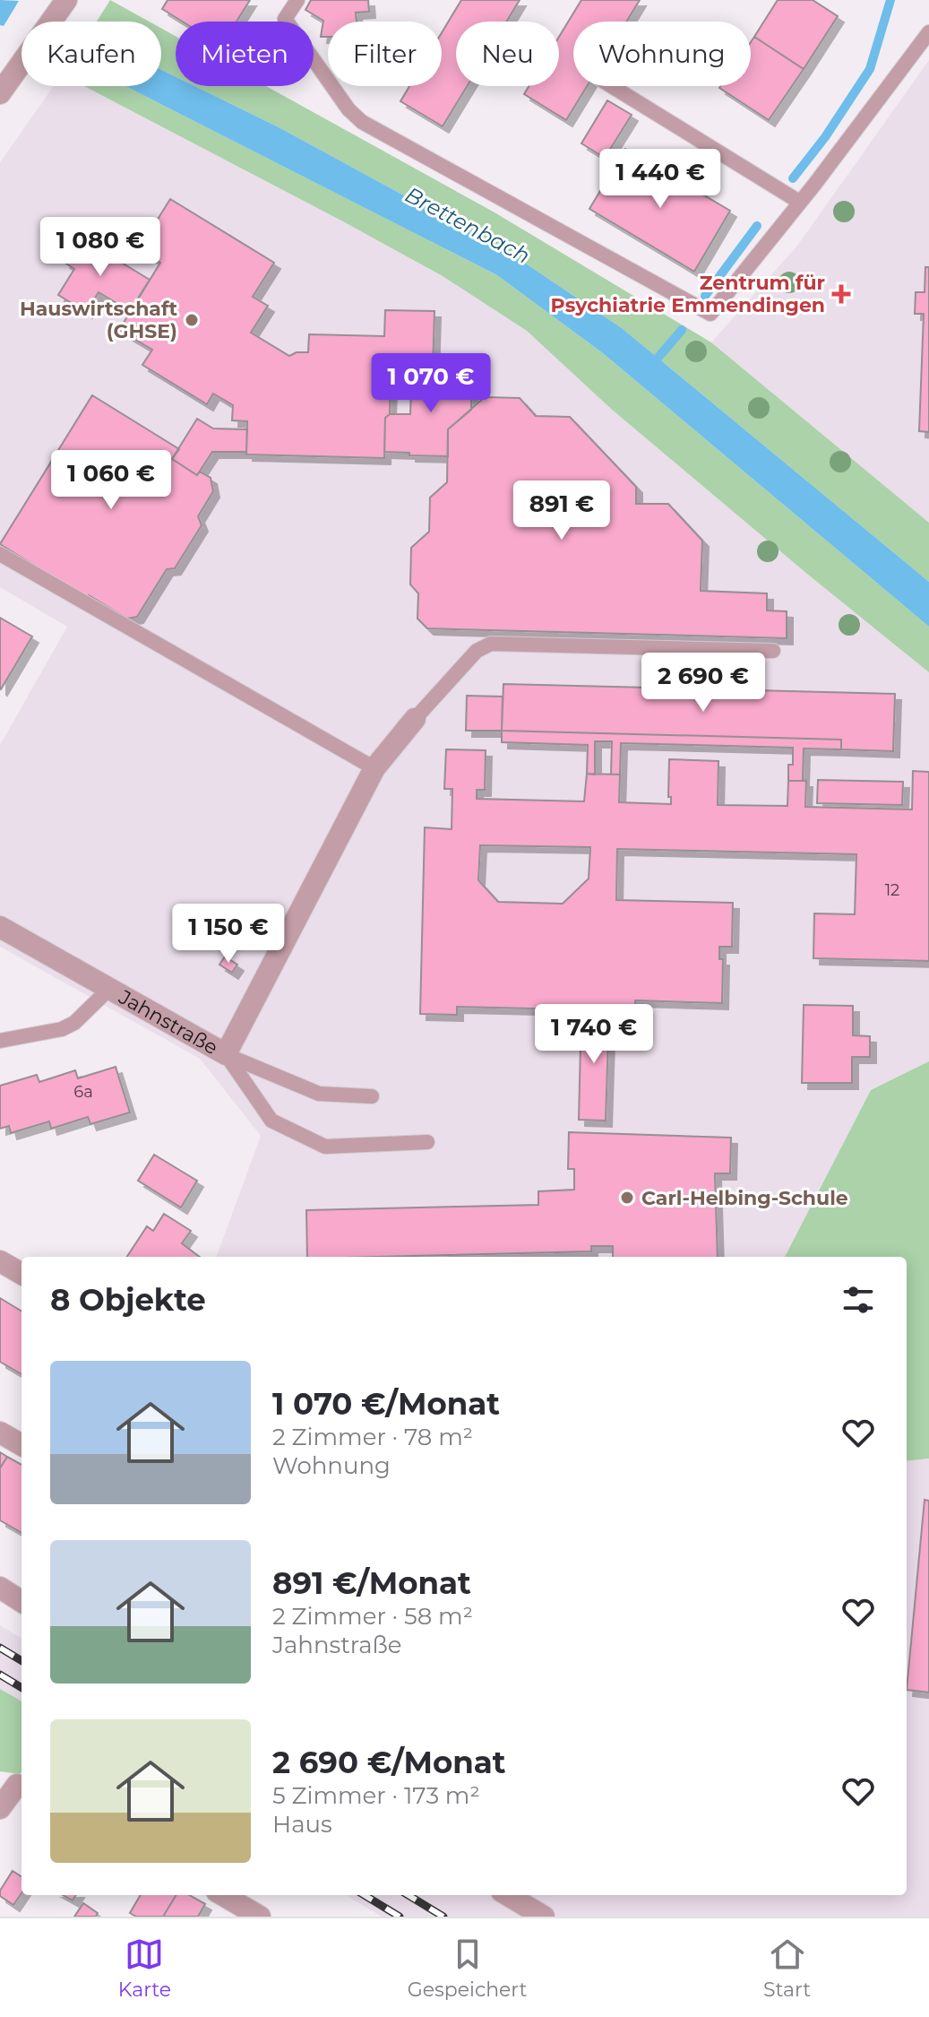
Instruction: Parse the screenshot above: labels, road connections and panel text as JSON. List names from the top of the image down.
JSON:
{
  "streets": {
    "street": ["Jahnstraße"]
  },
  "water": ["Brettenbach"],
  "places": {
    "health": ["Zentrum für Psychiatrie Emmendingen"],
    "other": ["Hauswirtschaft (GHSE)", "Carl-Helbing-Schule"]
  },
  "house_numbers": ["12", "6a"],
  "page": {
    "chip": [
      "Kaufen",
      "Mieten",
      "Filter",
      "Neu",
      "Wohnung"
    ],
    "price": [
      "1 440 €",
      "1 080 €",
      "1 070 €",
      "1 060 €",
      "891 €",
      "2 690 €",
      "1 150 €",
      "1 740 €"
    ],
    "heading": "8 Objekte",
    "list": [
      {
        "name": "1 070 €/Monat",
        "note": "2 Zimmer · 78 m² · Wohnung"
      },
      {
        "name": "891 €/Monat",
        "note": "2 Zimmer · 58 m² · Jahnstraße"
      },
      {
        "name": "2 690 €/Monat",
        "note": "5 Zimmer · 173 m² · Haus"
      }
    ],
    "tabs": ["Karte", "Gespeichert", "Start"]
  }
}
